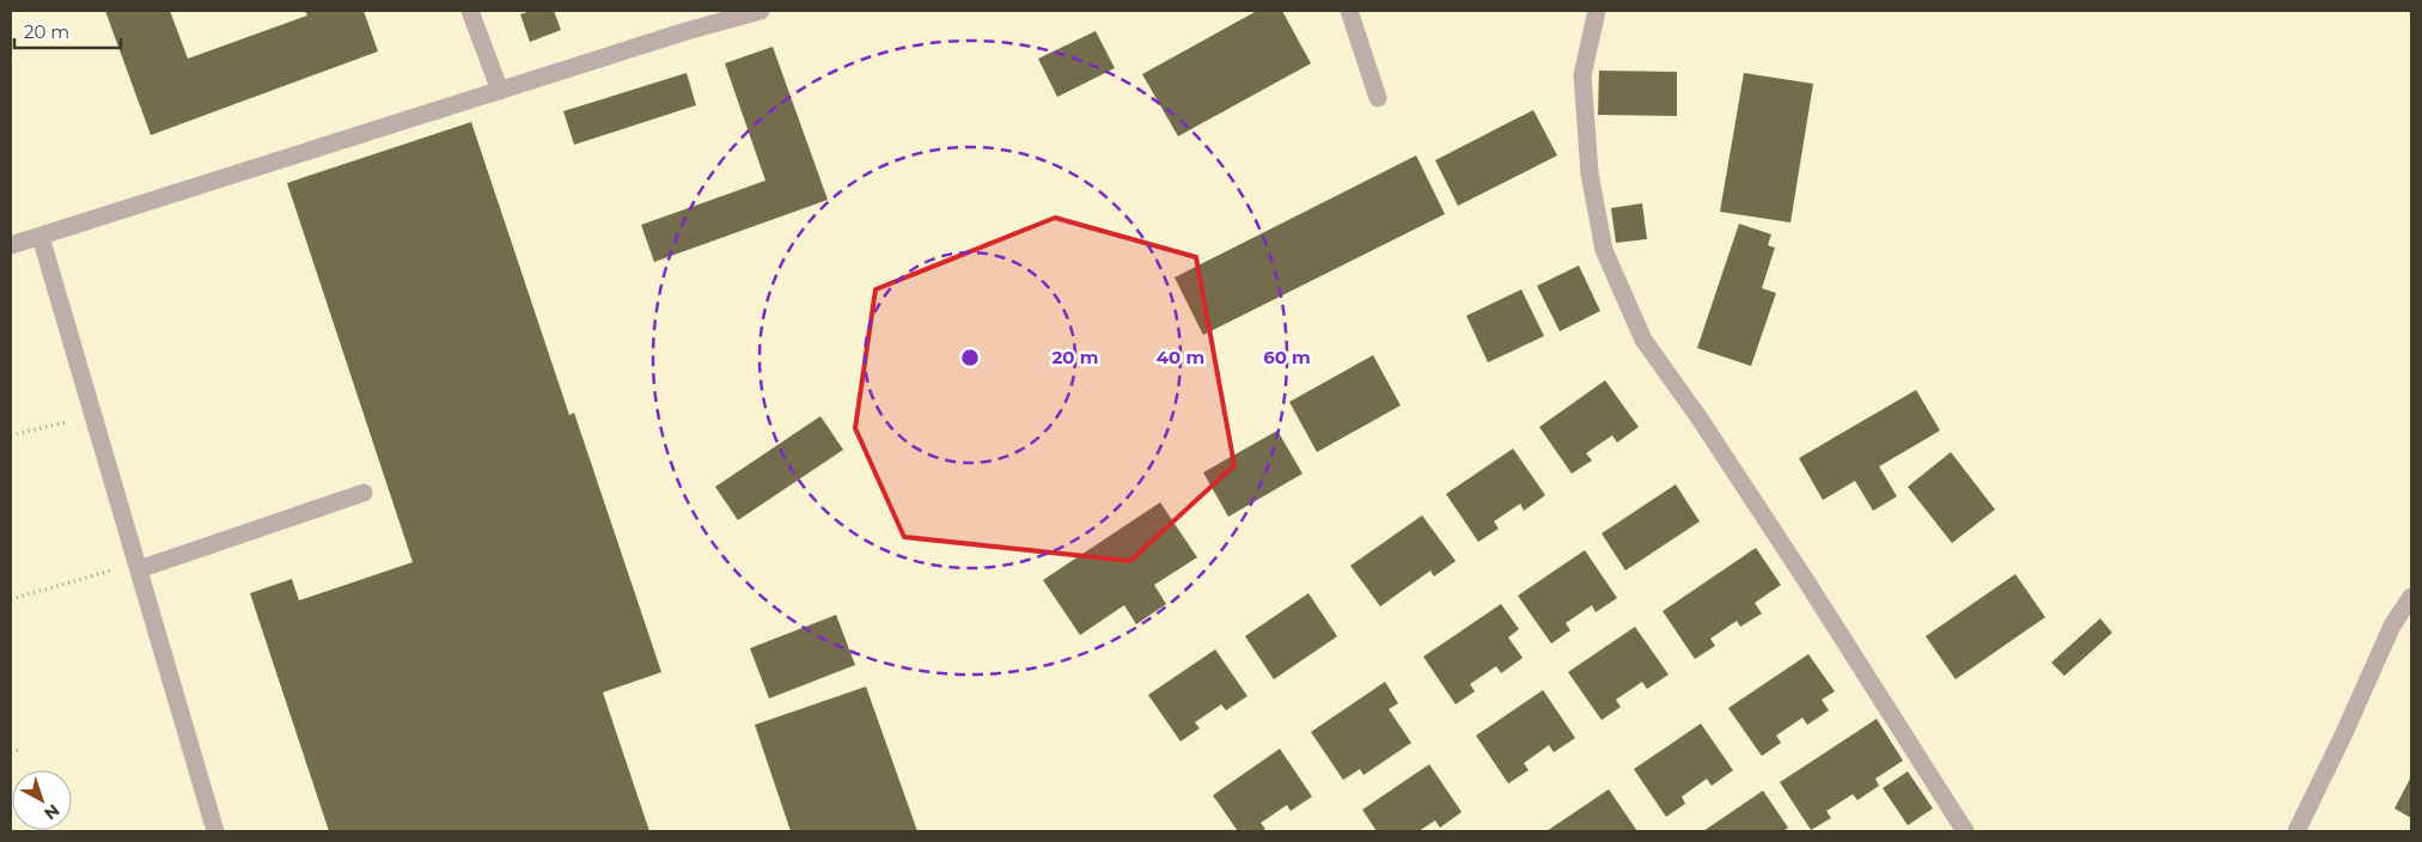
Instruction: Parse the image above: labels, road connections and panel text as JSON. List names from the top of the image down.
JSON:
{
  "scale_bar": "20 m",
  "north": "bottom right",
  "rings": ["20 m", "40 m", "60 m"]
}
